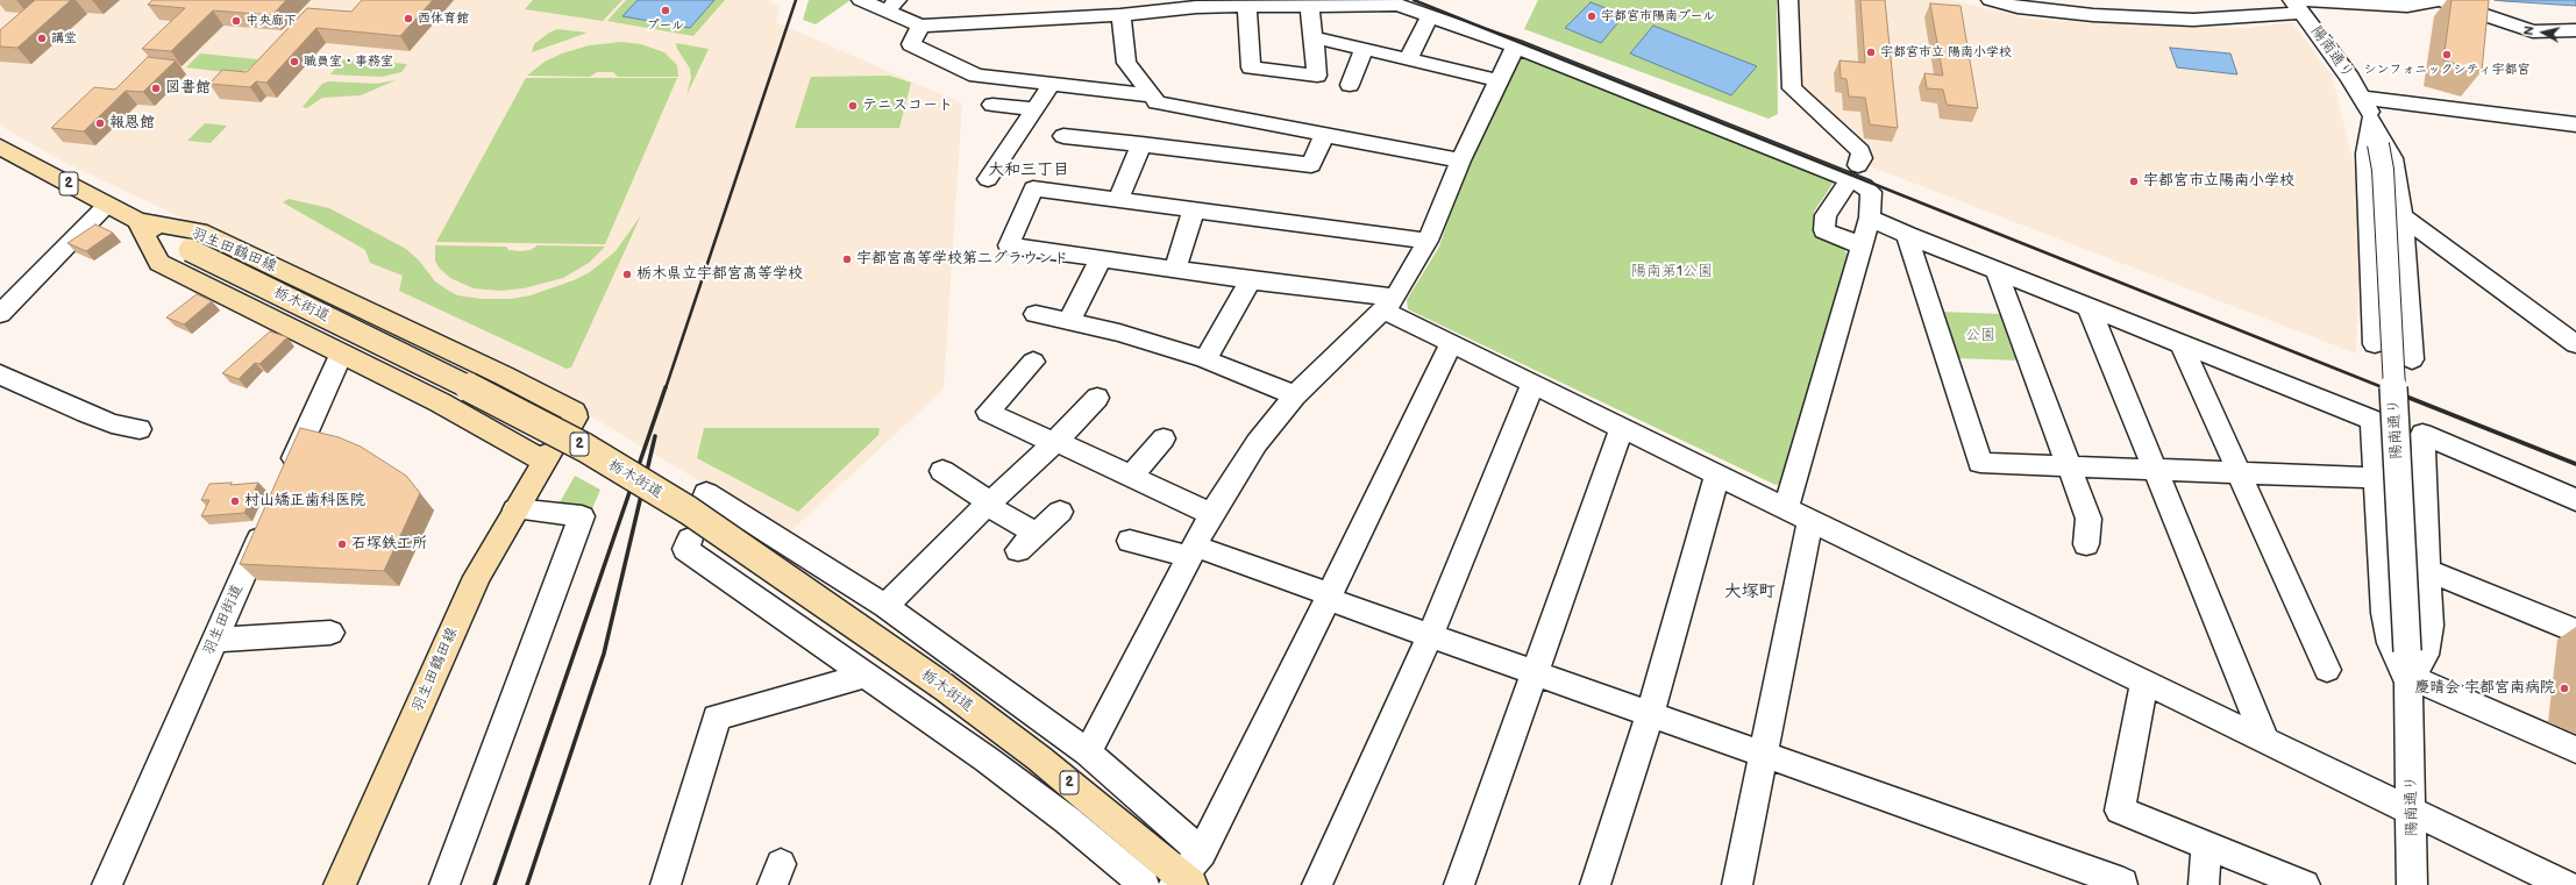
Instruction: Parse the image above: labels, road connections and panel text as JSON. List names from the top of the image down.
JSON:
{
  "streets": {
    "main road": ["2", "羽生田鶴田線", "栃木街道"],
    "street": ["陽南通り", "羽生田街道"]
  },
  "crossings": [
    ["羽生田鶴田線", "栃木街道"]
  ],
  "districts": ["大和三丁目", "大塚町"],
  "parks": ["陽南第1公園", "公園"],
  "places": [
    "プール",
    "宇都宮市陽南プール",
    "西体育館",
    "中央廊下",
    "講堂",
    "宇都宮市立 陽南小学校",
    "シンフォニックシティ宇都宮",
    "職員室・事務室",
    "図書館",
    "テニスコート",
    "報恩館",
    "宇都宮市立陽南小学校",
    "宇都宮高等学校第二グラウンド",
    "栃木県立宇都宮高等学校",
    "村山矯正歯科医院",
    "石塚鉄工所",
    "慶晴会 宇都宮南病院"
  ],
  "north": "left"
}
